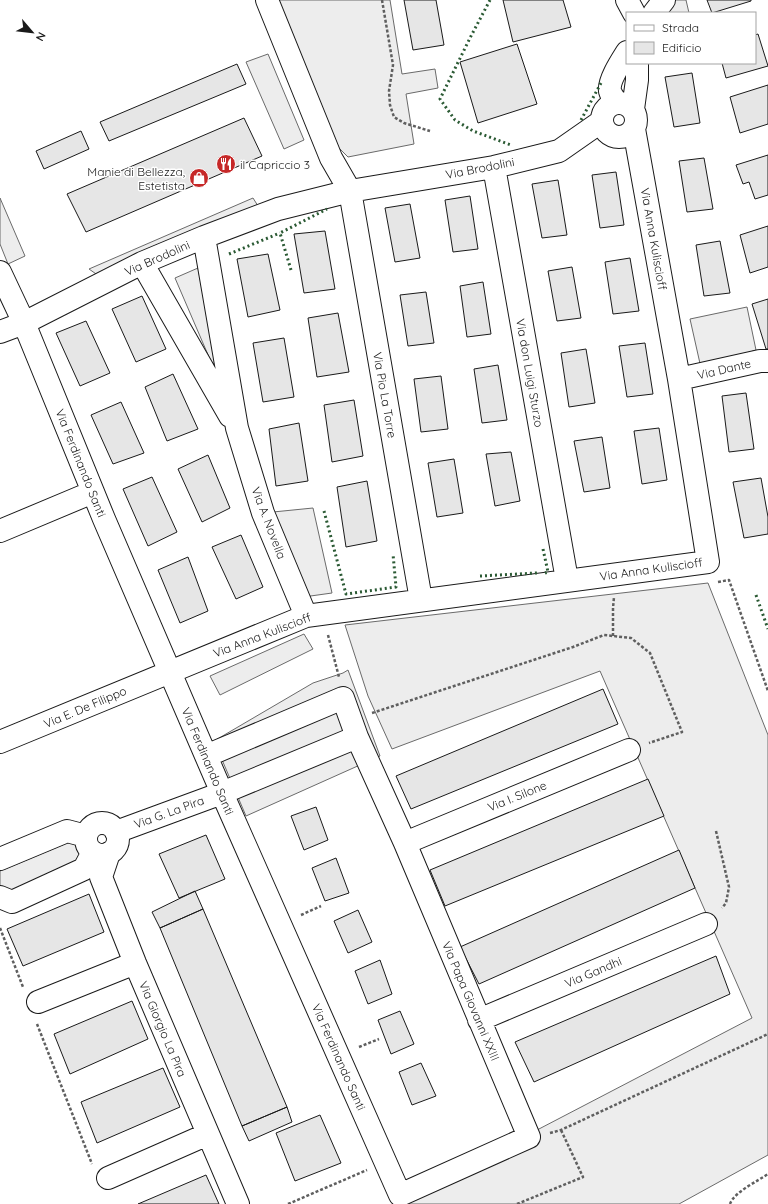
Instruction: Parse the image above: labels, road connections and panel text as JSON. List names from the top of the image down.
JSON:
{
  "streets": {
    "street": [
      "Via Brodolini",
      "Via Anna Kuliscioff",
      "Via Dante",
      "Via don Luigi Sturzo",
      "Via Pio La Torre",
      "Via Ferdinando Santi",
      "Via A. Novella",
      "Via E. De Filippo",
      "Via I. Silone",
      "Via G. La Pira",
      "Via Gandhi",
      "Via Papa Giovanni XXIII",
      "Via Giorgio La Pira"
    ]
  },
  "crossings": [
    ["Via Brodolini", "Via Anna Kuliscioff"],
    ["Via Brodolini", "Via don Luigi Sturzo"],
    ["Via Brodolini", "Via Pio La Torre"],
    ["Via Brodolini", "Via Ferdinando Santi"],
    ["Via Brodolini", "Via A. Novella"],
    ["Via Anna Kuliscioff", "Via Dante"],
    ["Via Anna Kuliscioff", "Via don Luigi Sturzo"],
    ["Via Anna Kuliscioff", "Via Pio La Torre"],
    ["Via Anna Kuliscioff", "Via Ferdinando Santi"],
    ["Via Anna Kuliscioff", "Via A. Novella"],
    ["Via Anna Kuliscioff", "Via E. De Filippo"],
    ["Via Ferdinando Santi", "Via E. De Filippo"],
    ["Via Ferdinando Santi", "Via G. La Pira"],
    ["Via Ferdinando Santi", "Via Papa Giovanni XXIII"],
    ["Via I. Silone", "Via Papa Giovanni XXIII"],
    ["Via G. La Pira", "Via Giorgio La Pira"],
    ["Via Gandhi", "Via Papa Giovanni XXIII"]
  ],
  "places": {
    "restaurant": ["il Capriccio 3"],
    "shop": ["Manie di Bellezza, Estetista"]
  },
  "legend": ["Strada", "Edificio"],
  "north": "bottom right"
}
